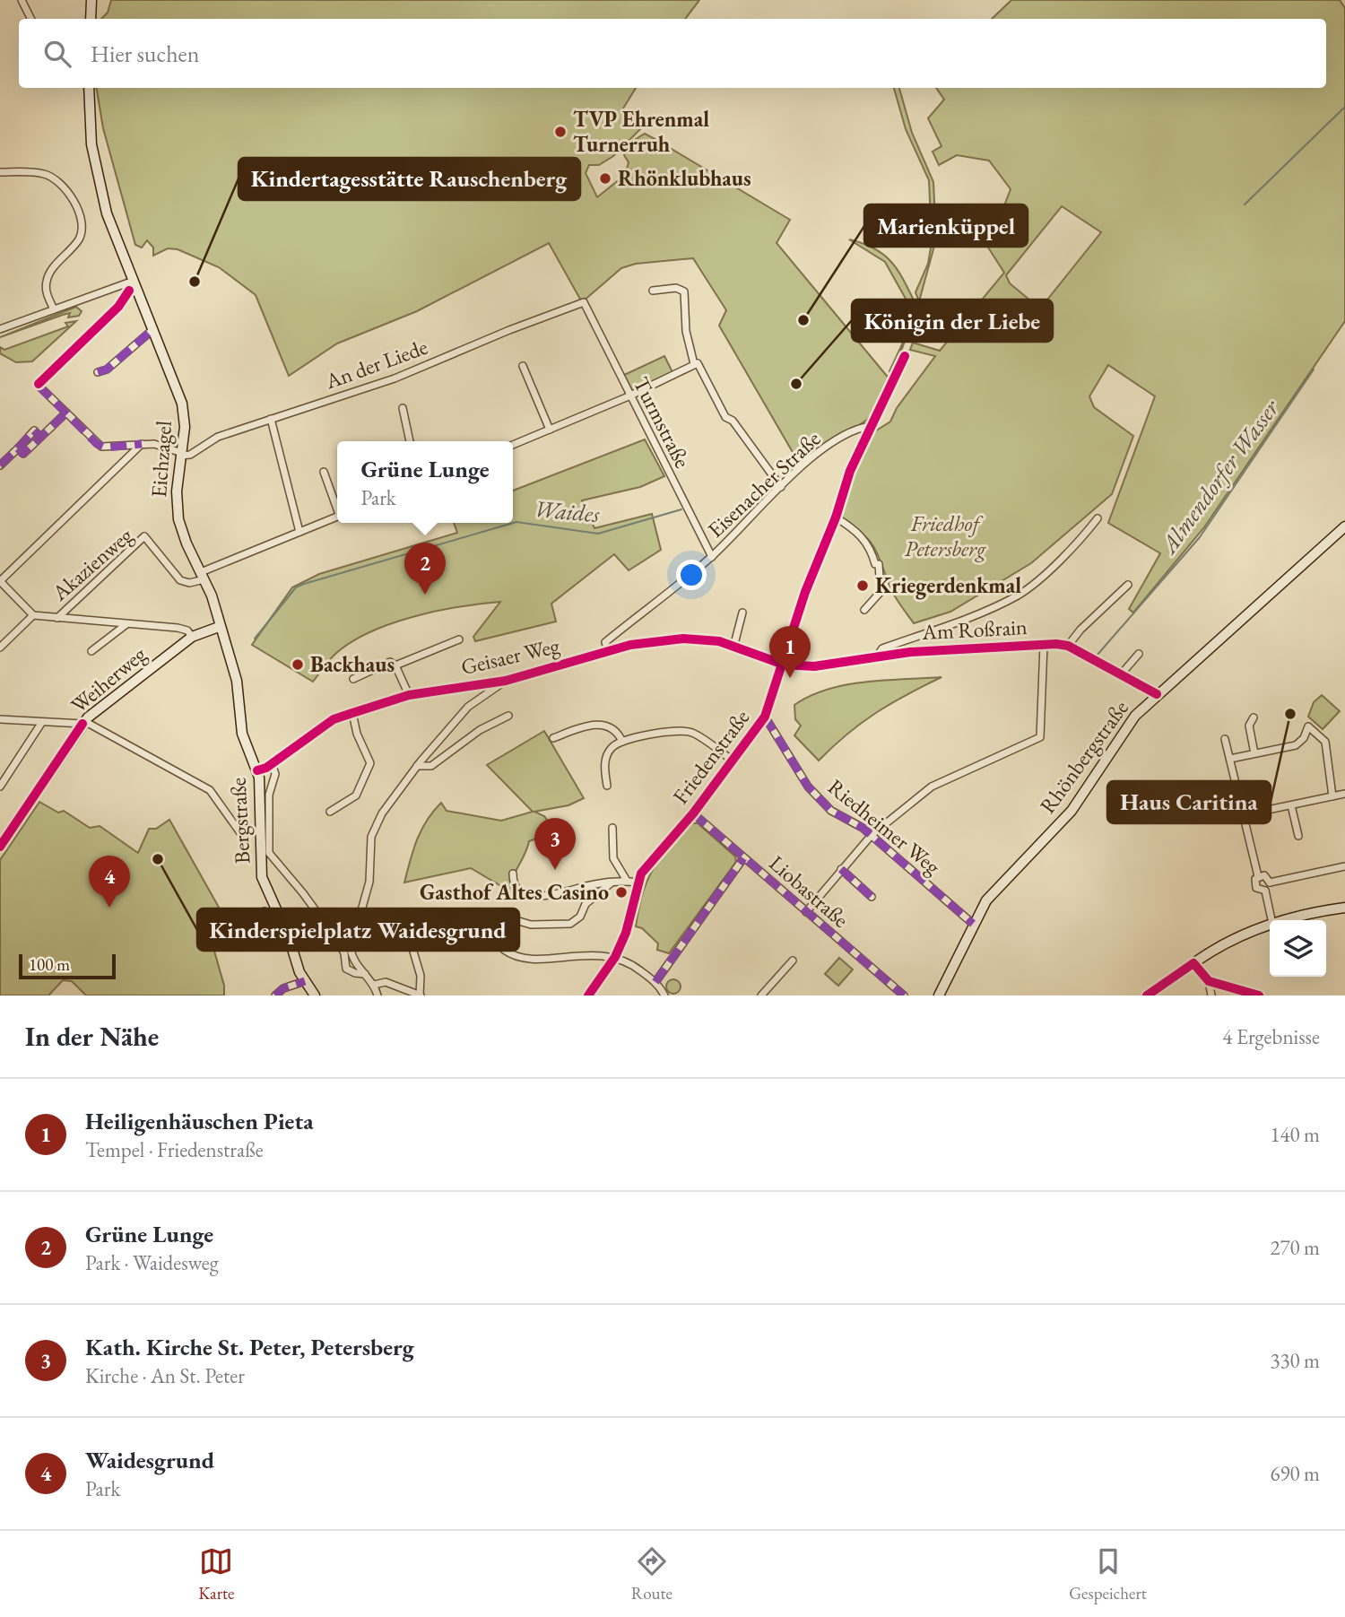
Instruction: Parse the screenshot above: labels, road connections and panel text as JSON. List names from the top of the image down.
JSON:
{
  "streets": {
    "main road": [
      "Eichzagel",
      "Weiherweg",
      "Rhönbergstraße",
      "Bergstraße"
    ],
    "street": [
      "An der Liede",
      "Turmstraße",
      "Eisenacher Straße",
      "Akazienweg",
      "Am Roßrain",
      "Geisaer Weg",
      "Friedenstraße",
      "Riedheimer Weg",
      "Liobastraße"
    ]
  },
  "crossings": [
    ["An der Liede", "Turmstraße"],
    ["An der Liede", "Eichzagel"],
    ["Turmstraße", "Eisenacher Straße"],
    ["Eichzagel", "Akazienweg"],
    ["Eichzagel", "Weiherweg"],
    ["Eichzagel", "Bergstraße"],
    ["Eisenacher Straße", "Geisaer Weg"],
    ["Eisenacher Straße", "Friedenstraße"],
    ["Am Roßrain", "Geisaer Weg"],
    ["Am Roßrain", "Friedenstraße"],
    ["Am Roßrain", "Rhönbergstraße"],
    ["Geisaer Weg", "Friedenstraße"],
    ["Geisaer Weg", "Bergstraße"],
    ["Weiherweg", "Bergstraße"],
    ["Friedenstraße", "Riedheimer Weg"],
    ["Friedenstraße", "Liobastraße"],
    ["Rhönbergstraße", "Riedheimer Weg"]
  ],
  "water": ["Almendorfer Wasser", "Waides"],
  "parks": ["Friedhof Petersberg"],
  "places": [
    "TVP Ehrenmal Turnerruh",
    "Rhönklubhaus",
    "Kindertagesstätte Rauschenberg",
    "Marienküppel",
    "Königin der Liebe",
    "Kriegerdenkmal",
    "Backhaus",
    "Haus Caritina",
    "Kinderspielplatz Waidesgrund",
    "Gasthof Altes Casino"
  ],
  "scale_bar": "100 m",
  "page": {
    "search": "Hier suchen",
    "popup": ["Grüne Lunge", "Park"],
    "pins": [
      "2",
      "1",
      "3",
      "4"
    ],
    "scale": "100 m",
    "heading": ["In der Nähe", "4 Ergebnisse"],
    "list": [
      {
        "mark": "1",
        "name": "Heiligenhäuschen Pieta",
        "note": "Tempel · Friedenstraße",
        "value": "140 m"
      },
      {
        "mark": "2",
        "name": "Grüne Lunge",
        "note": "Park · Waidesweg",
        "value": "270 m"
      },
      {
        "mark": "3",
        "name": "Kath. Kirche St. Peter, Petersberg",
        "note": "Kirche · An St. Peter",
        "value": "330 m"
      },
      {
        "mark": "4",
        "name": "Waidesgrund",
        "note": "Park",
        "value": "690 m"
      }
    ],
    "nav": ["Karte", "Route", "Gespeichert"]
  }
}
